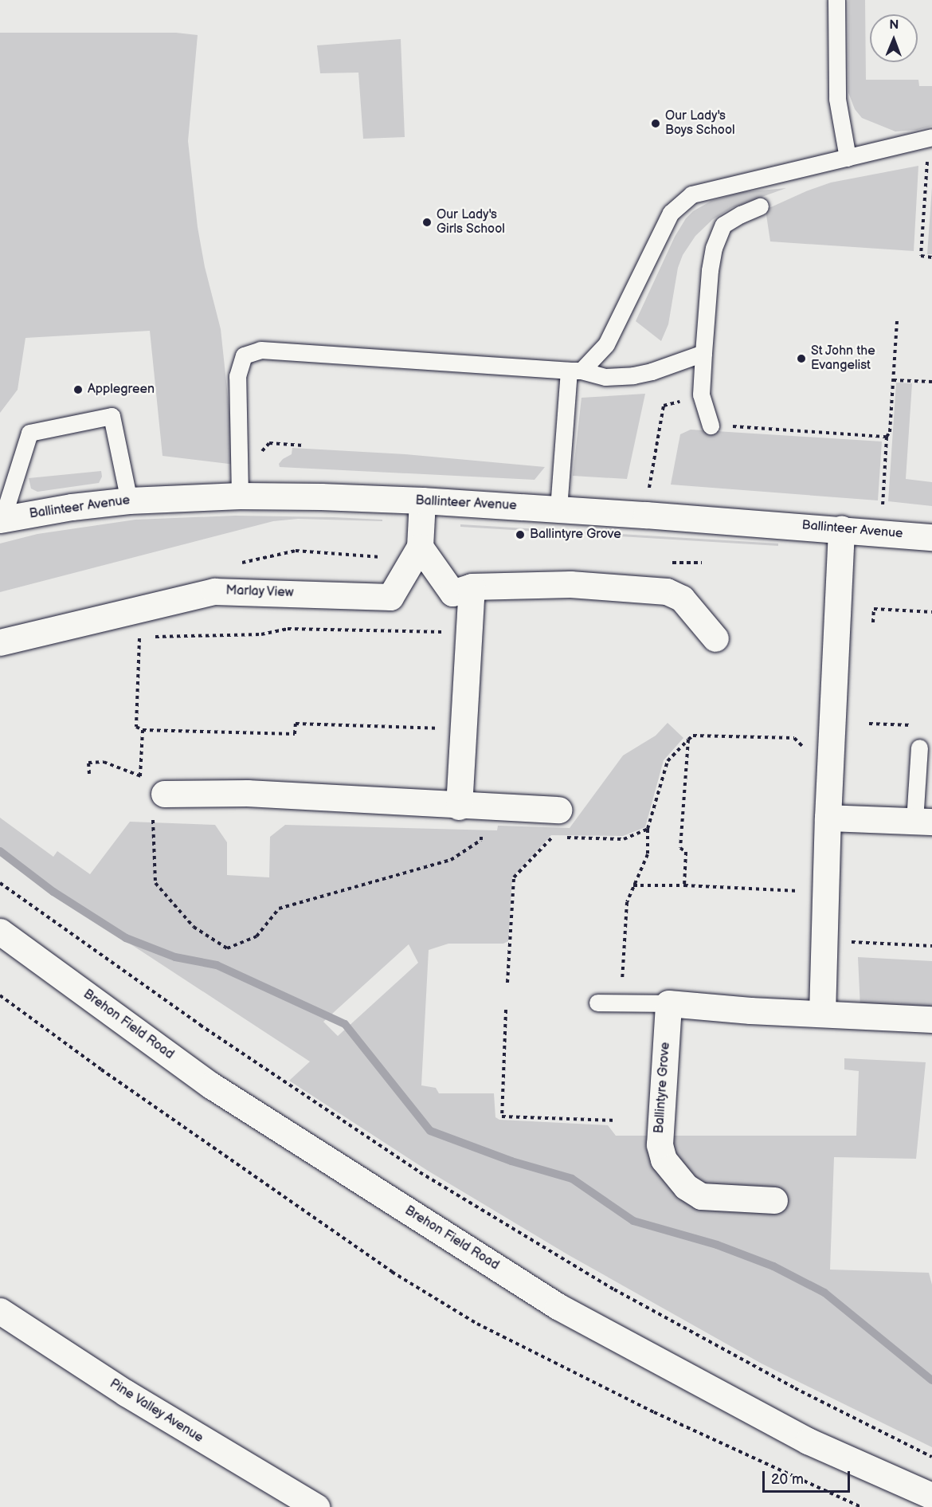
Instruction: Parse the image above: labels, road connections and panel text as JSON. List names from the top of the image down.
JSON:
{
  "streets": {
    "street": [
      "Ballinteer Avenue",
      "Marlay View",
      "Brehon Field Road",
      "Ballintyre Grove",
      "Pine Valley Avenue"
    ]
  },
  "places": [
    "Our Lady's Boys School",
    "Our Lady's Girls School",
    "St John the Evangelist",
    "Applegreen",
    "Ballintyre Grove"
  ],
  "scale_bar": "20 m",
  "north": "top"
}
